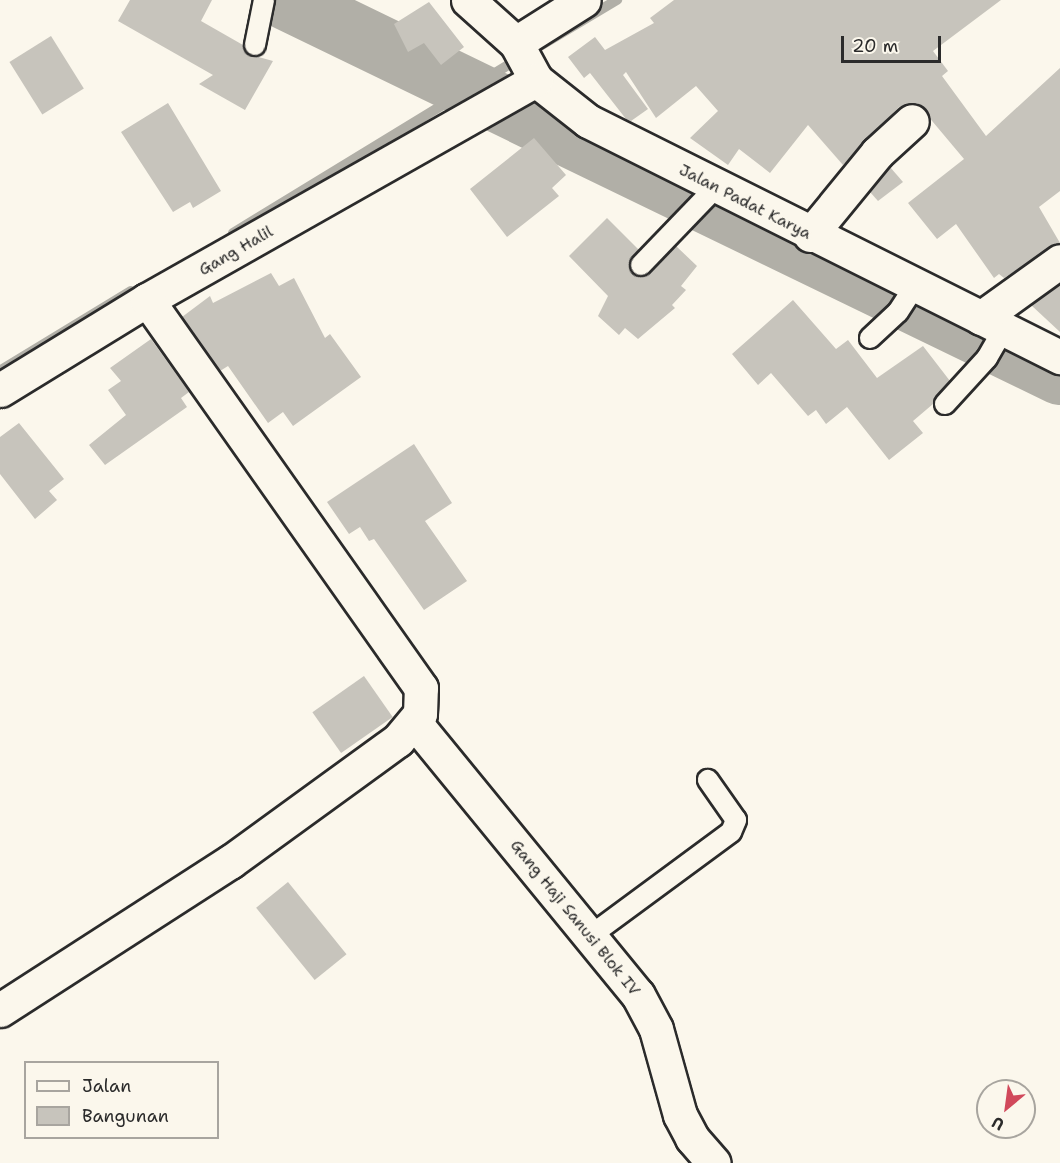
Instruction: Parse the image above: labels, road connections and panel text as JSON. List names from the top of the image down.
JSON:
{
  "streets": {
    "street": ["Jalan Padat Karya", "Gang Halil", "Gang Haji Sanusi Blok IV"]
  },
  "crossings": [
    ["Jalan Padat Karya", "Gang Halil"]
  ],
  "legend": ["Jalan", "Bangunan"],
  "scale_bar": "20 m",
  "north": "bottom left"
}
